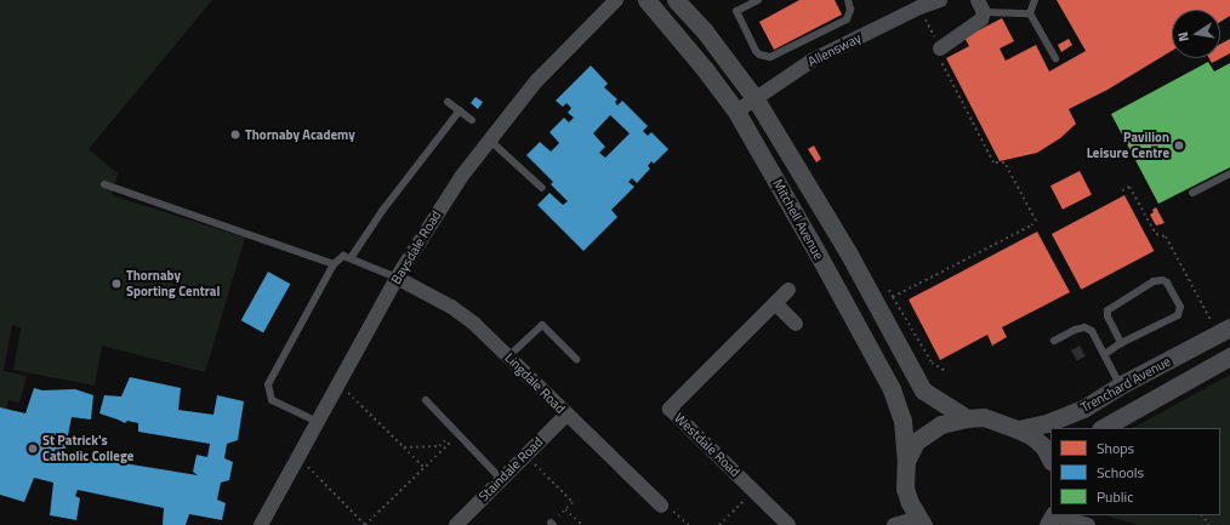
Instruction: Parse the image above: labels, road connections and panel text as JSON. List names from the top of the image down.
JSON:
{
  "streets": {
    "street": [
      "Allensway",
      "Mitchell Avenue",
      "Baysdale Road",
      "Lingdale Road",
      "Trenchard Avenue",
      "Westdale Road",
      "Staindale Road"
    ]
  },
  "crossings": [
    ["Allensway", "Mitchell Avenue"],
    ["Mitchell Avenue", "Trenchard Avenue"],
    ["Baysdale Road", "Lingdale Road"],
    ["Lingdale Road", "Staindale Road"]
  ],
  "places": [
    "Thornaby Academy",
    "Pavilion Leisure Centre",
    "Thornaby Sporting Central",
    "St Patrick's Catholic College"
  ],
  "legend": ["Shops", "Schools", "Public"],
  "north": "left"
}
